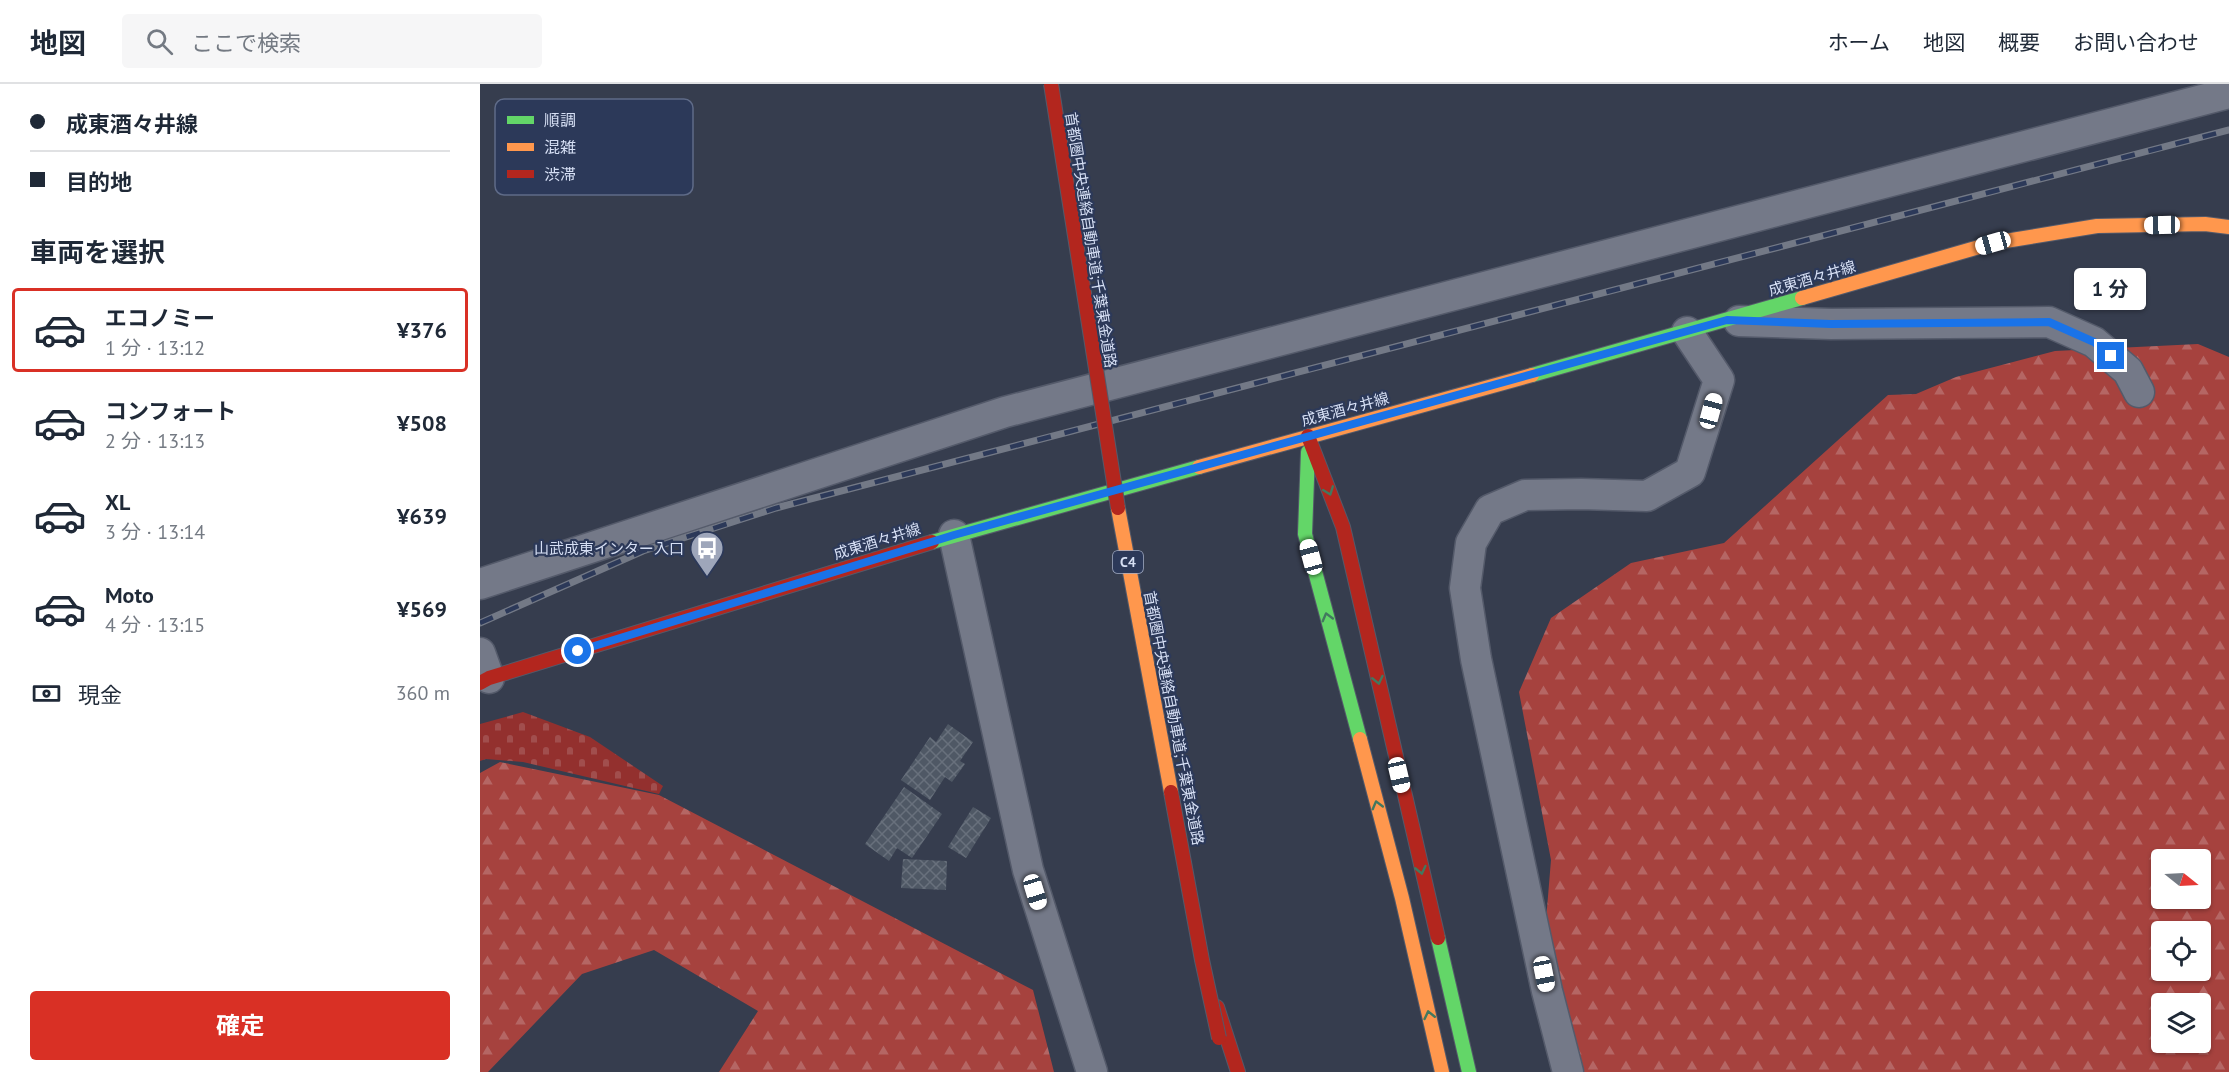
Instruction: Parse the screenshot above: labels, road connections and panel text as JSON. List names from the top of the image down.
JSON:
{
  "streets": {
    "main road": ["首都圏中央連絡自動車道;千葉東金道路", "成東酒々井線", "C4"]
  },
  "places": {
    "bus stop": ["山武成東インター入口"]
  },
  "legend": ["順調", "混雑", "渋滞"],
  "north": "right",
  "page": {
    "header": "地図",
    "search": "ここで検索",
    "nav": [
      "ホーム",
      "地図",
      "概要",
      "お問い合わせ"
    ],
    "banner": ["成東酒々井線", "目的地"],
    "heading": "車両を選択",
    "bubble": "1 分",
    "list": [
      {
        "name": "エコノミー",
        "note": "1 分 · 13:12",
        "value": "¥376"
      },
      {
        "name": "コンフォート",
        "note": "2 分 · 13:13",
        "value": "¥508"
      },
      {
        "name": "XL",
        "note": "3 分 · 13:14",
        "value": "¥639"
      },
      {
        "name": "Moto",
        "note": "4 分 · 13:15",
        "value": "¥569"
      }
    ],
    "pay": ["現金", "360 m"],
    "buttons": "確定"
  }
}
